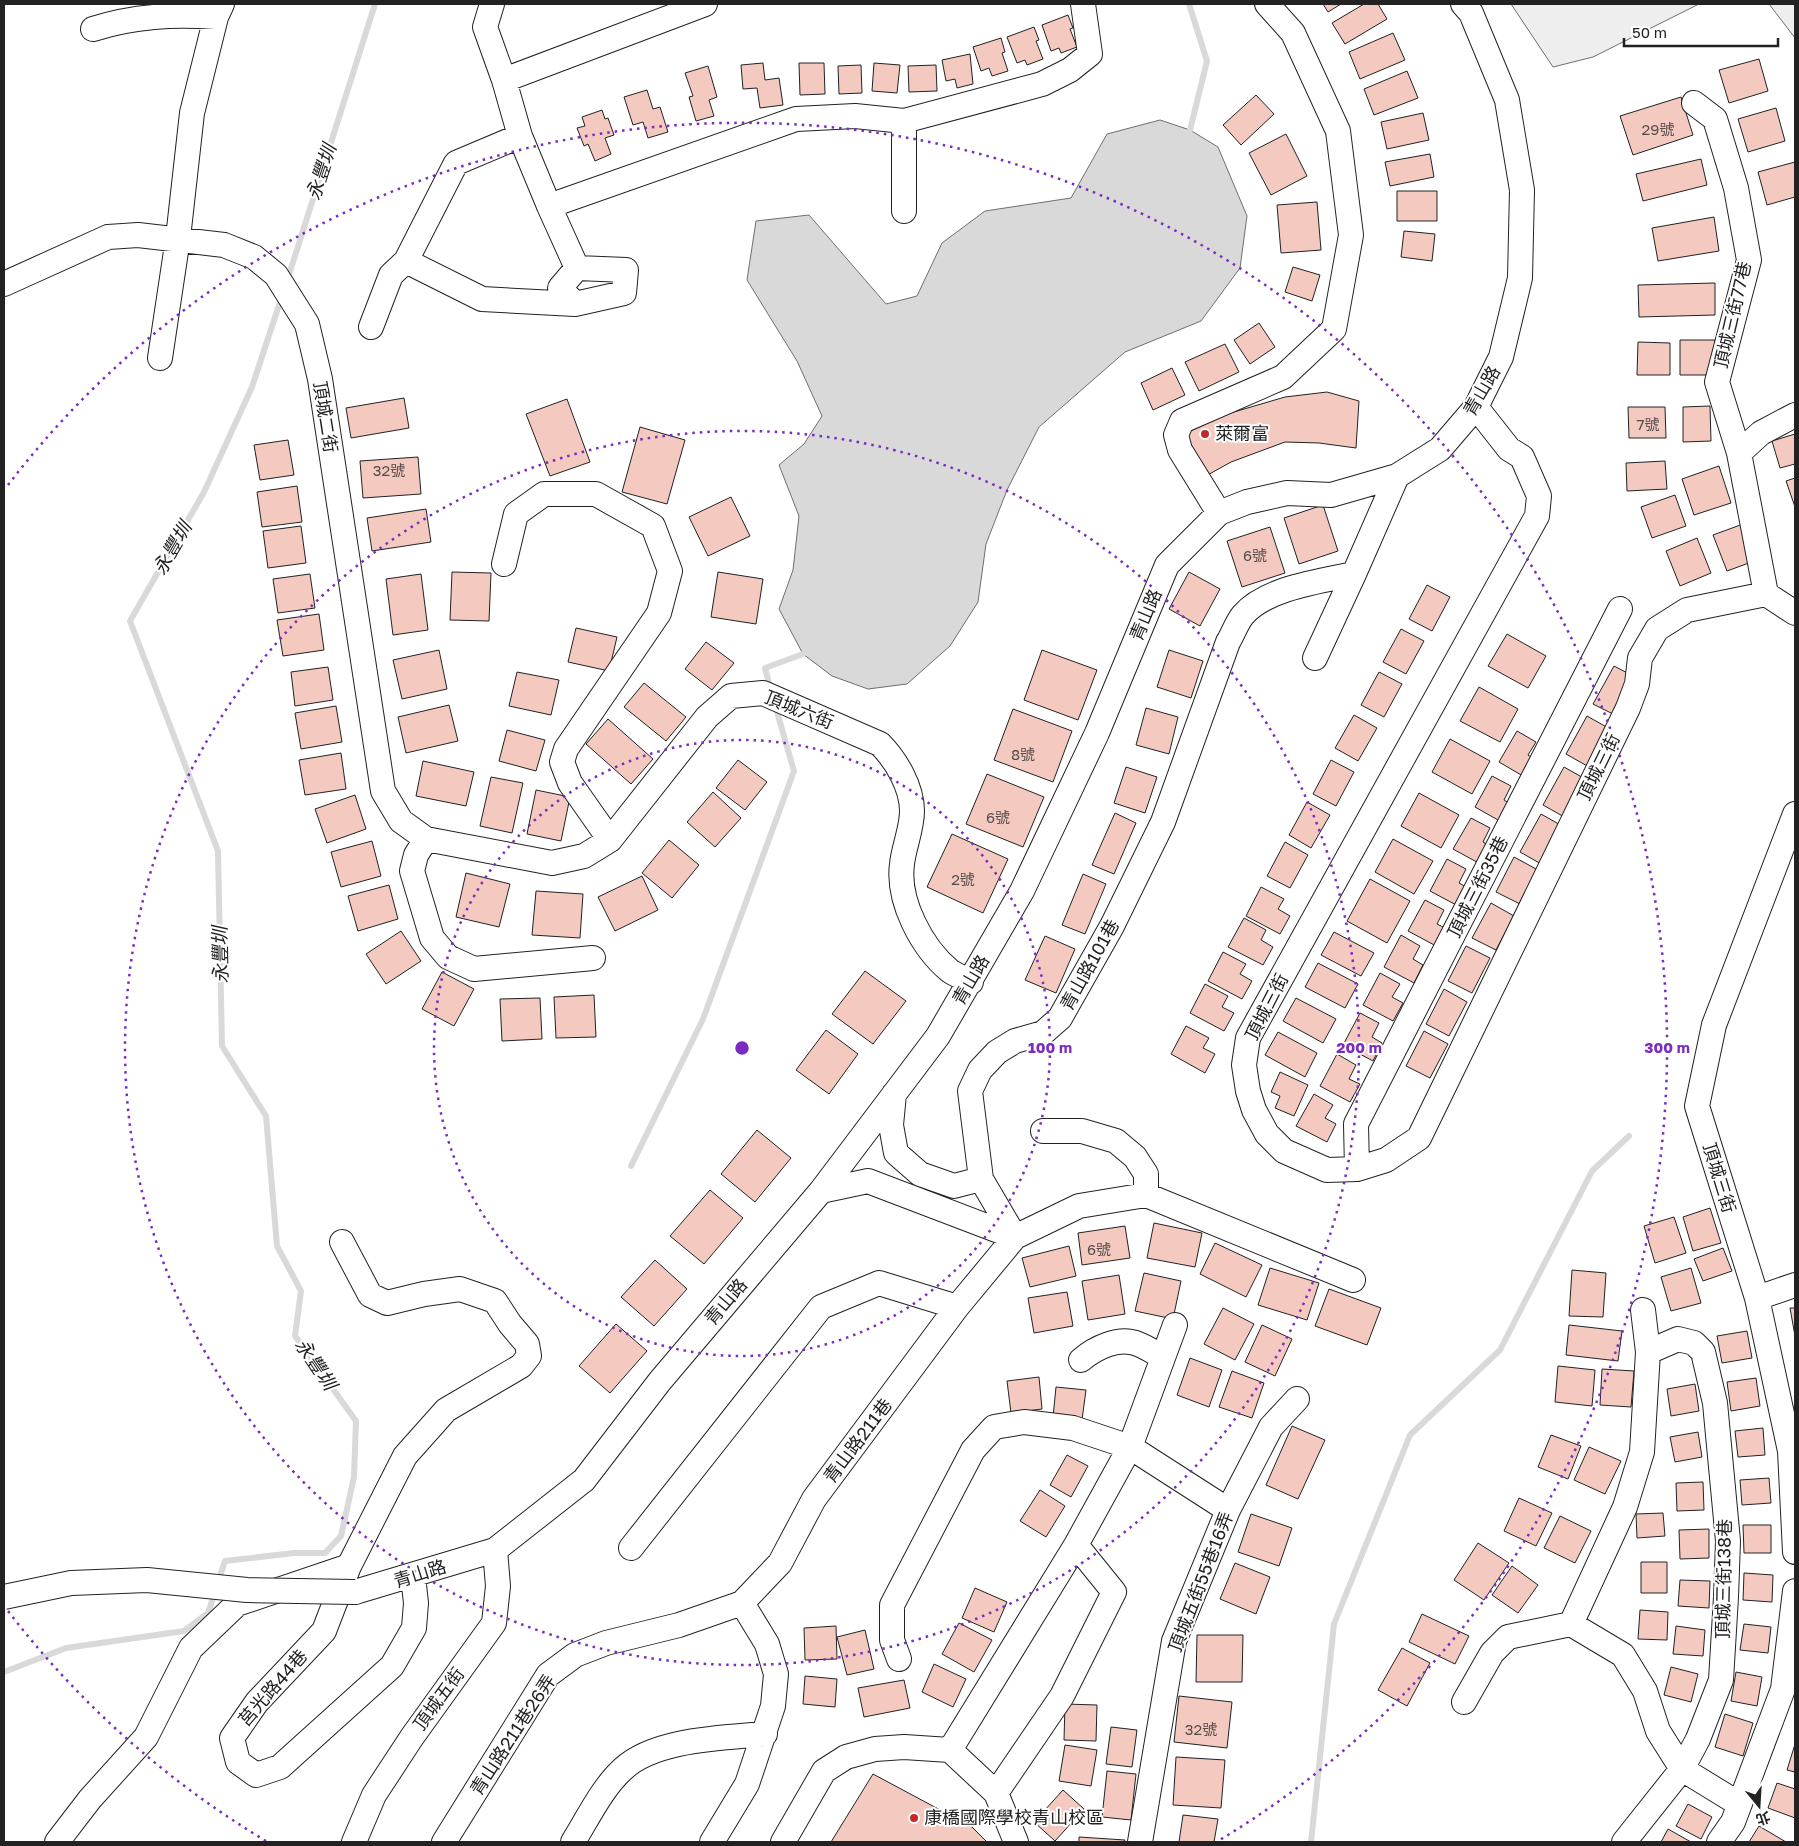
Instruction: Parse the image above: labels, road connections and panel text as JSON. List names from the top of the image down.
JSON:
{
  "streets": {
    "street": [
      "頂城三街77巷",
      "青山路",
      "頂城二街",
      "頂城六街",
      "頂城三街",
      "頂城三街35巷",
      "青山路101巷",
      "青山路211巷",
      "頂城三街138巷",
      "頂城五街55巷16弄",
      "莒光路44巷",
      "頂城五街",
      "青山路211巷26弄"
    ]
  },
  "crossings": [
    ["頂城三街77巷", "頂城三街"],
    ["青山路", "頂城六街"],
    ["青山路", "頂城三街"],
    ["青山路", "莒光路44巷"],
    ["青山路", "頂城五街"],
    ["頂城二街", "頂城六街"],
    ["頂城三街", "頂城三街35巷"],
    ["青山路101巷", "青山路211巷"],
    ["青山路211巷", "青山路211巷26弄"]
  ],
  "water": ["永豐圳"],
  "places": ["萊爾富", "康橋國際學校青山校區"],
  "house_numbers": [
    "29號",
    "7號",
    "32號",
    "6號",
    "8號",
    "6號",
    "2號",
    "6號",
    "32號"
  ],
  "scale_bar": "50 m",
  "north": "bottom",
  "rings": ["100 m", "200 m", "300 m"]
}
